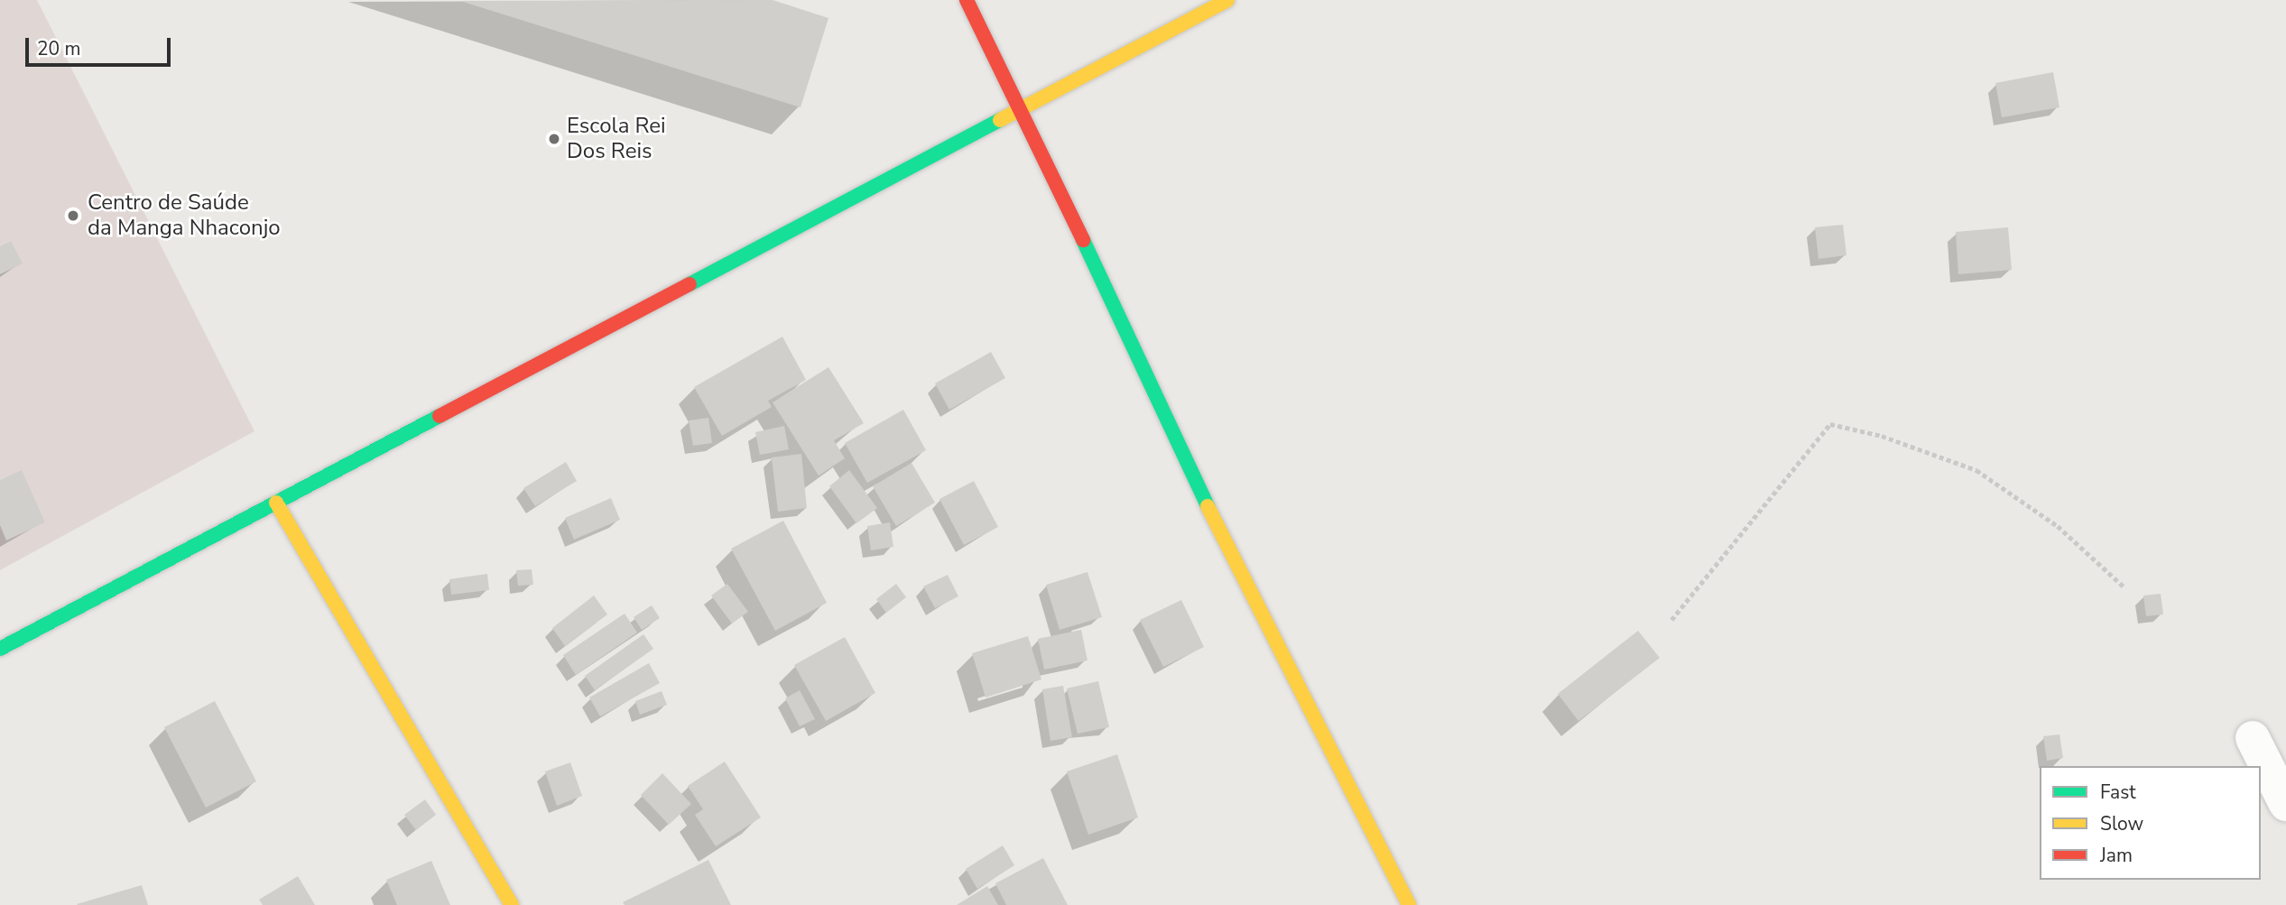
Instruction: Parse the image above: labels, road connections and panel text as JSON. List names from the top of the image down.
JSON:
{
  "places": ["Escola Rei Dos Reis", "Centro de Saúde da Manga Nhaconjo"],
  "legend": ["Fast", "Slow", "Jam"],
  "scale_bar": "20 m"
}
